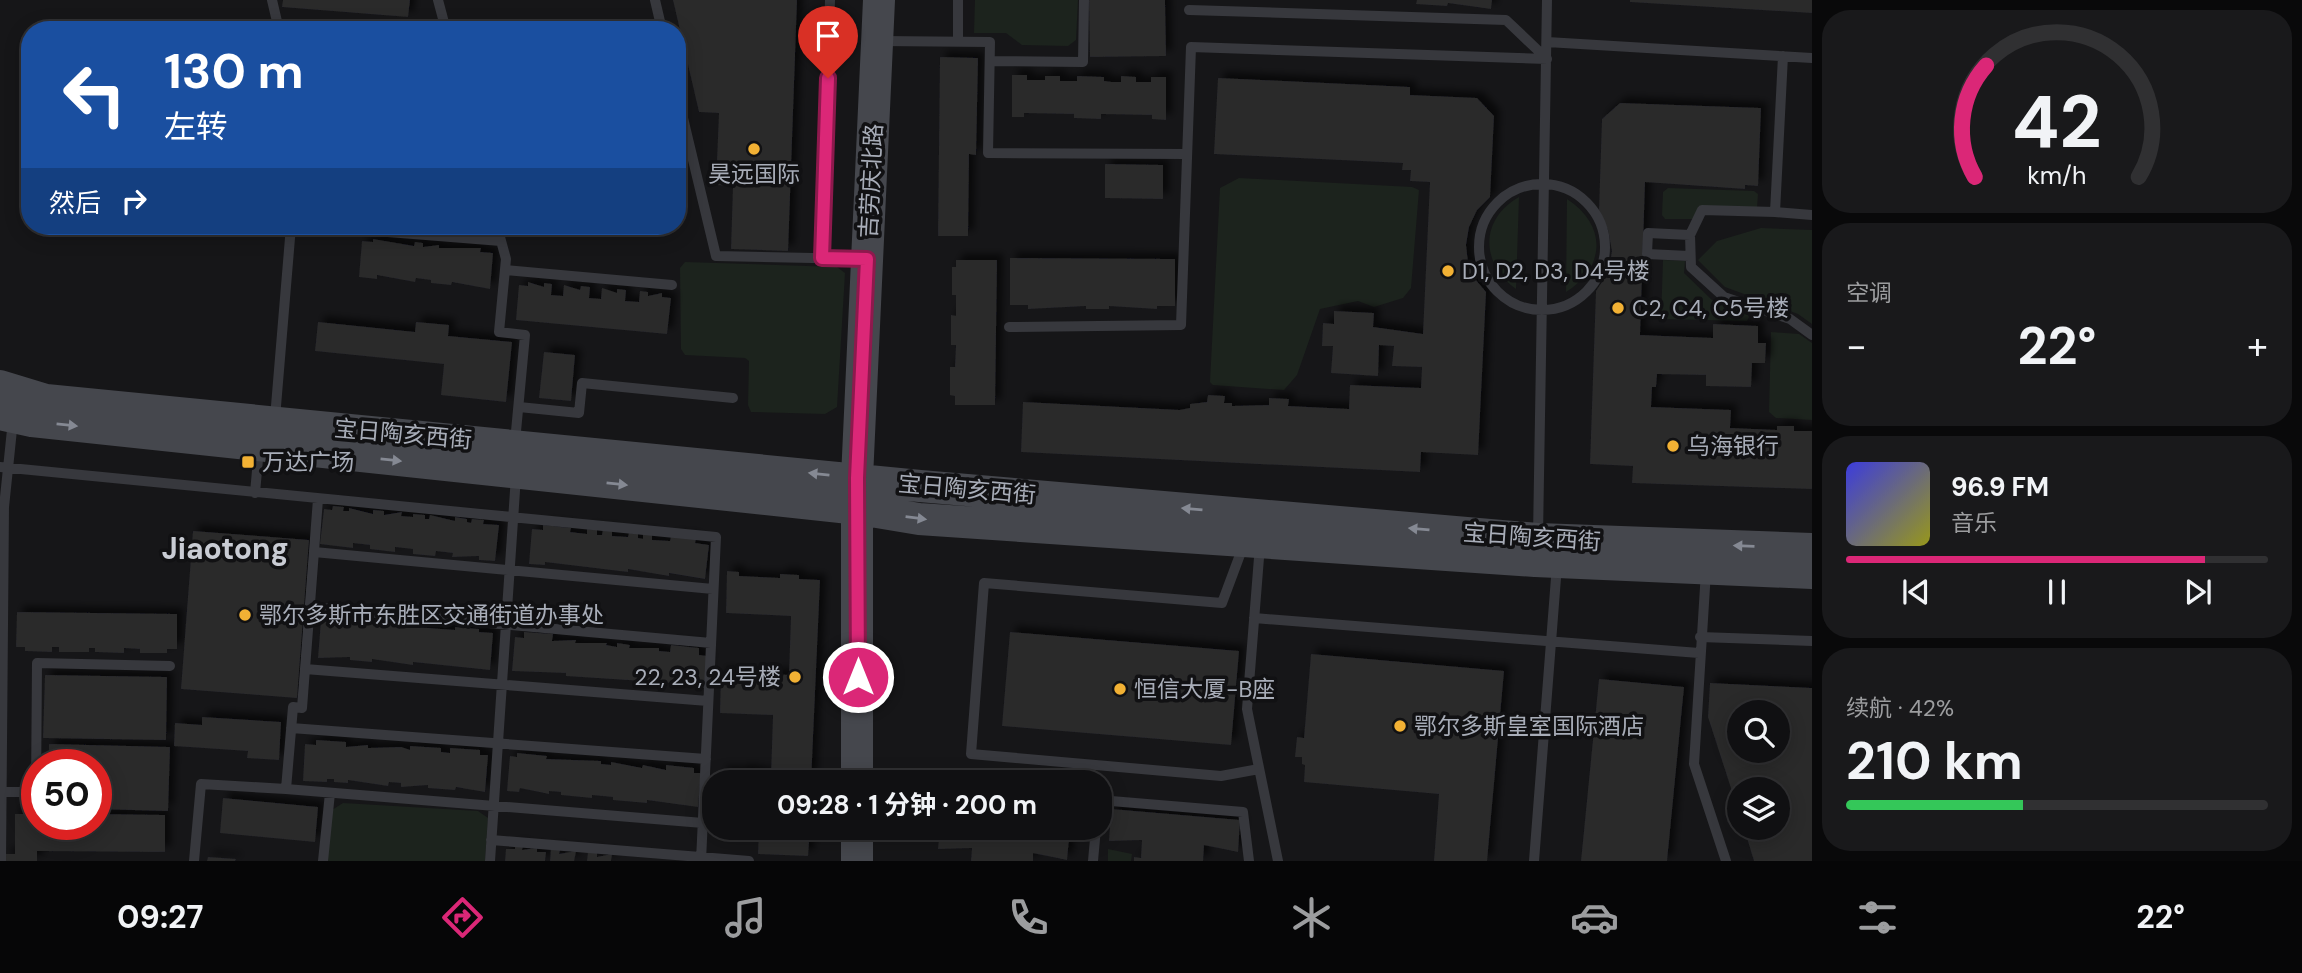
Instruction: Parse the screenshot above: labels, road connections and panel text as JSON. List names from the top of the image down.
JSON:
{
  "streets": {
    "street": ["吉劳庆北路", "宝日陶亥西街"]
  },
  "crossings": [
    ["吉劳庆北路", "宝日陶亥西街"]
  ],
  "districts": ["Jiaotong"],
  "places": {
    "other": [
      "昊远国际",
      "D1, D2, D3, D4号楼",
      "C2, C4, C5号楼",
      "乌海银行",
      "鄂尔多斯市东胜区交通街道办事处",
      "22, 23, 24号楼",
      "恒信大厦-B座",
      "鄂尔多斯皇室国际酒店"
    ],
    "transit": ["万达广场"]
  },
  "page": {
    "turn": ["130 m", "左转"],
    "then": "然后",
    "tile": [
      "空调",
      ["续航 · 42%", "210 km"]
    ],
    "heat": ["−", "22°", "+"],
    "song": ["96.9 FM", "音乐"],
    "limit": "50",
    "trip": "09:28 · 1 分钟 · 200 m",
    "tabs": ["09:27", "22°"],
    "gauge": ["42", "km/h"]
  }
}
